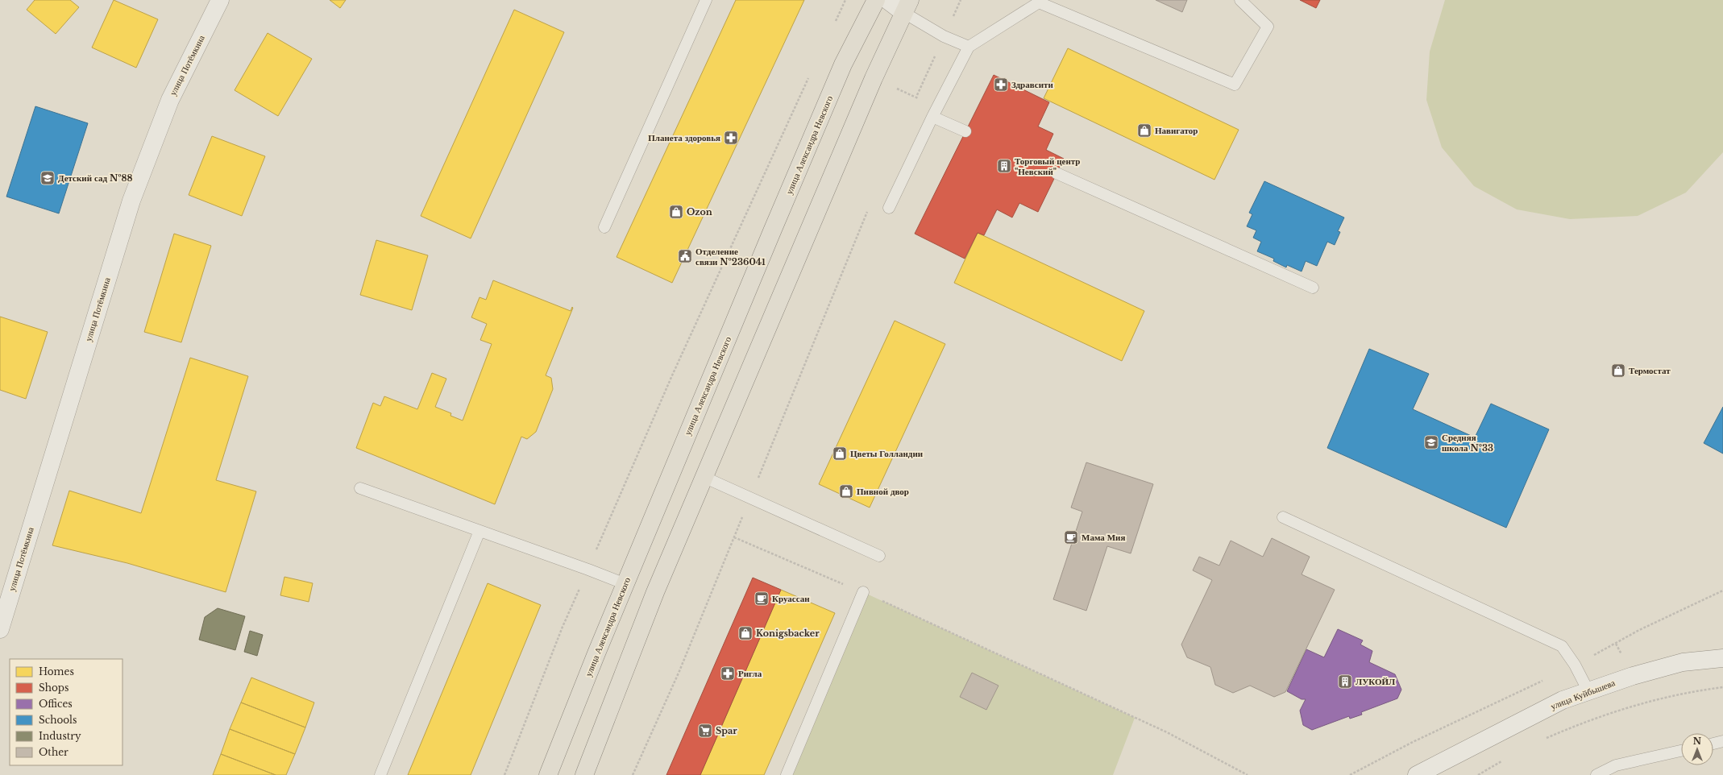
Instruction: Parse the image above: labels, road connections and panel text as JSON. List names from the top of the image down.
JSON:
{
  "streets": {
    "main road": ["улица Александра Невского"],
    "street": ["улица Потёмкина", "улица Куйбышева"]
  },
  "places": {
    "pharmacy": ["Здравсити", "Планета здоровья", "Ригла"],
    "shop": [
      "Навигатор",
      "Ozon",
      "Термостат",
      "Цветы Голландии",
      "Пивной двор",
      "Konigsbacker"
    ],
    "building": ["Торговый центр \"Невский\"", "ЛУКОЙЛ"],
    "school or university": ["Детский сад №88", "Средняя школа №33"],
    "public building": ["Отделение связи №236041"],
    "cafe": ["Мама Мия", "Круассан"],
    "supermarket": ["Spar"]
  },
  "legend": [
    "Homes",
    "Shops",
    "Offices",
    "Schools",
    "Industry",
    "Other"
  ],
  "north": "top"
}
